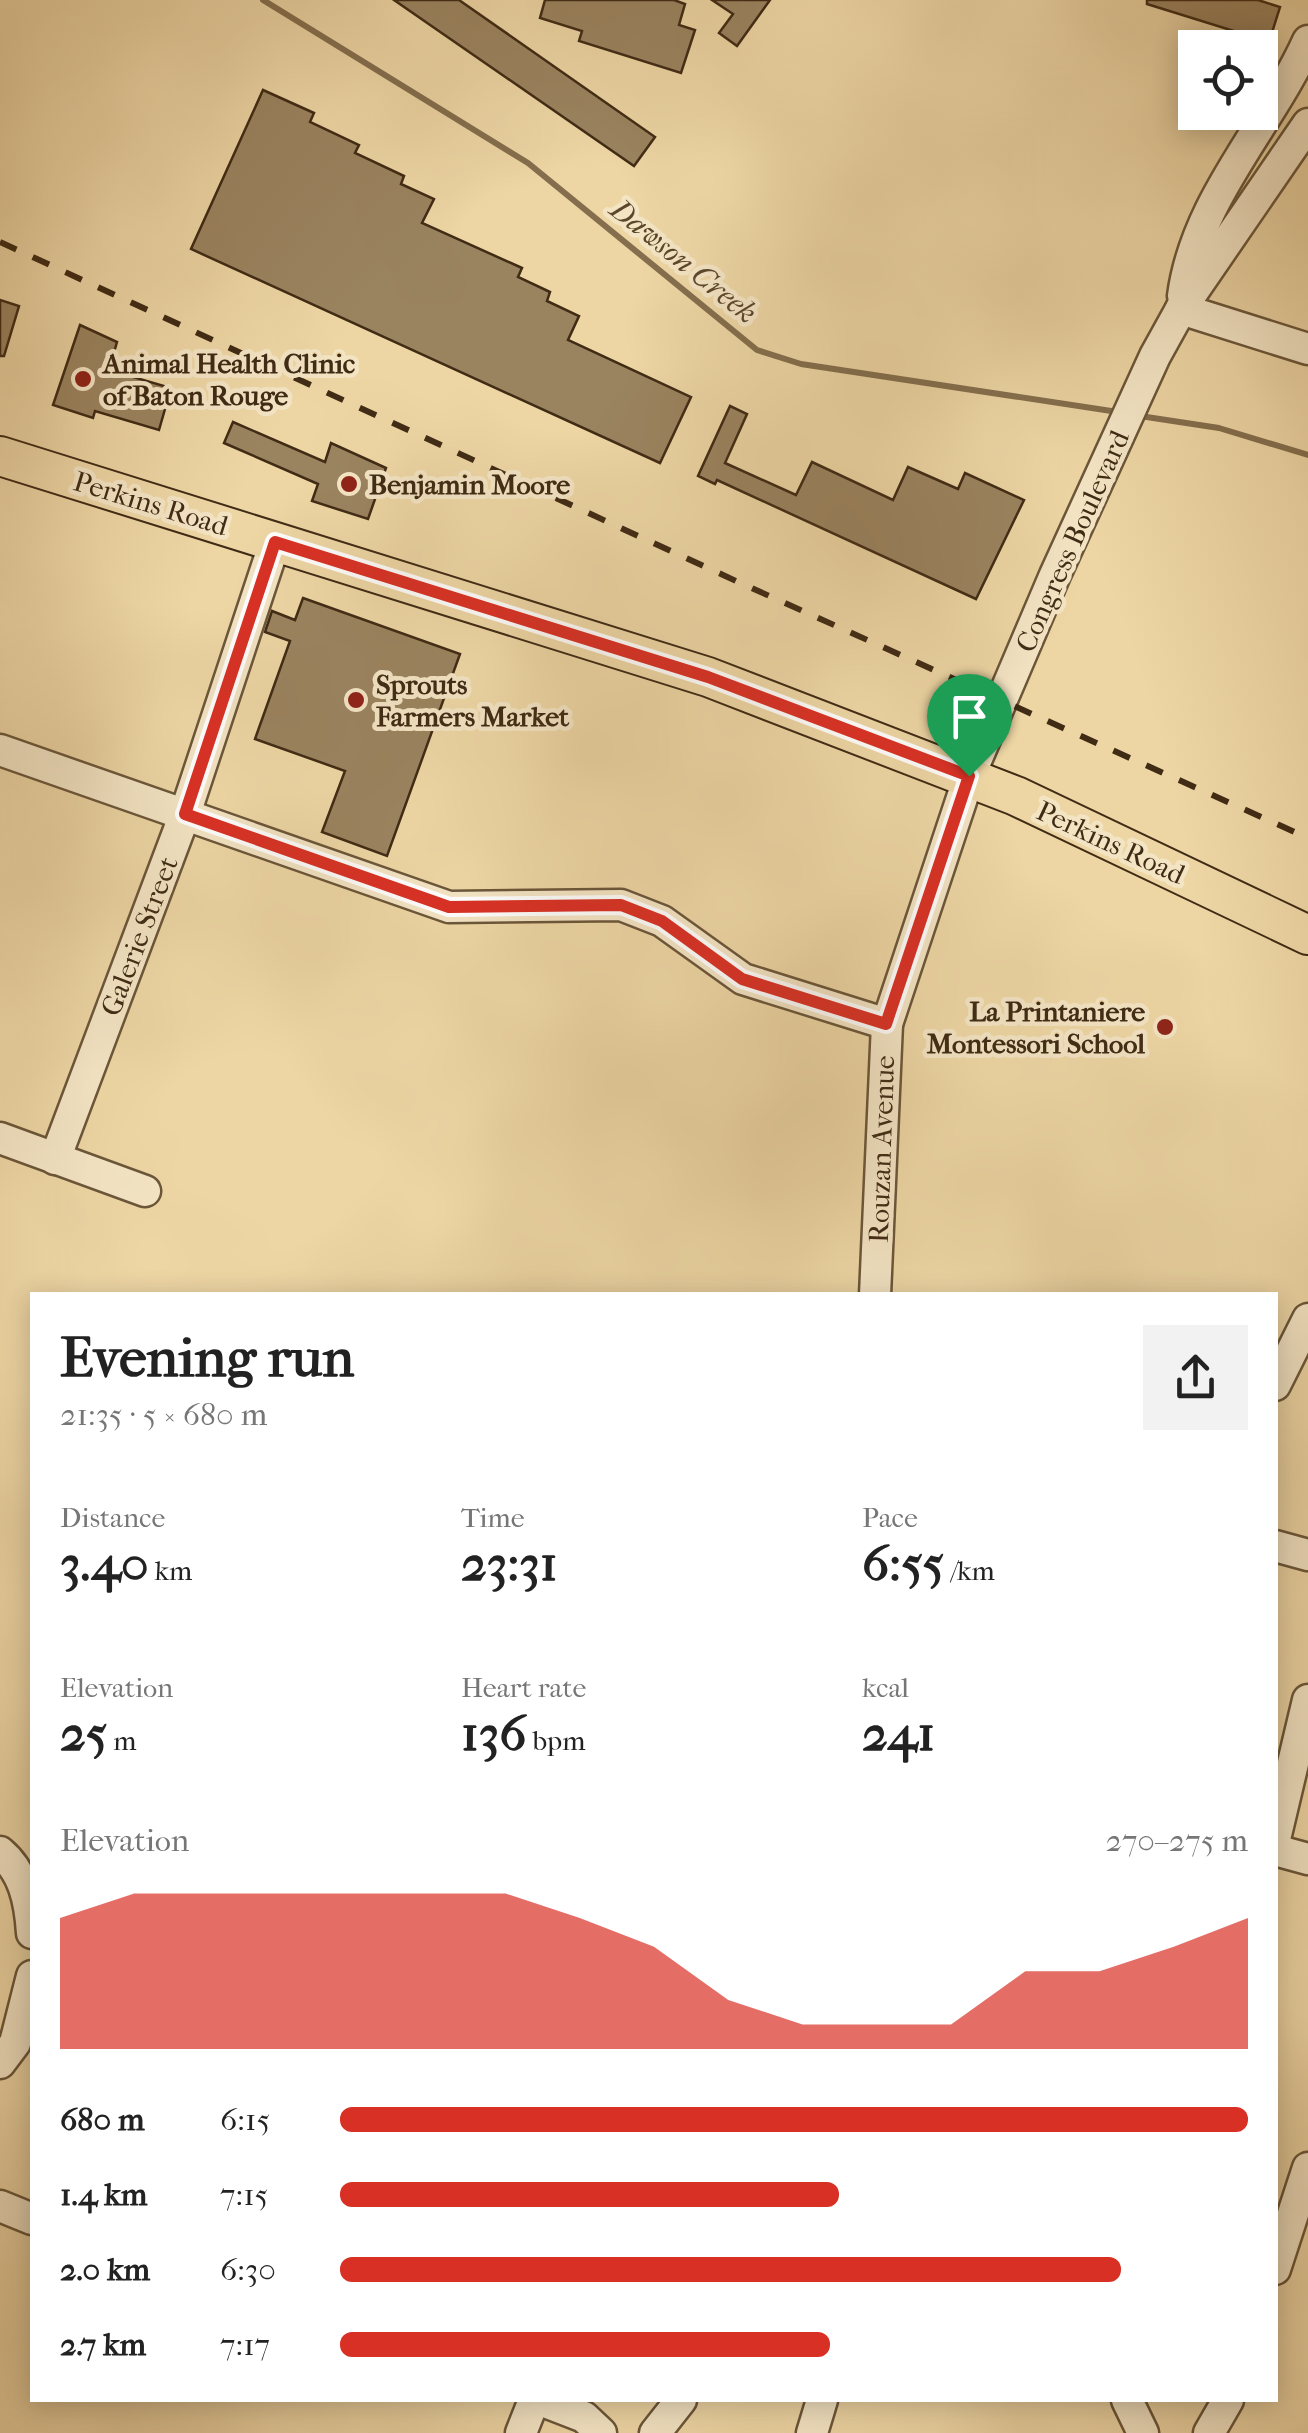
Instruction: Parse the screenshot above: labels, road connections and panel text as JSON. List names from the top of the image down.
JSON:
{
  "streets": {
    "main road": ["Perkins Road"],
    "street": ["Congress Boulevard", "Galerie Street", "Rouzan Avenue"]
  },
  "crossings": [
    ["Perkins Road", "Congress Boulevard"],
    ["Perkins Road", "Galerie Street"],
    ["Perkins Road", "Rouzan Avenue"],
    ["Congress Boulevard", "Rouzan Avenue"]
  ],
  "water": ["Dawson Creek"],
  "places": [
    "Animal Health Clinic of Baton Rouge",
    "Benjamin Moore",
    "Sprouts Farmers Market",
    "La Printaniere Montessori School"
  ],
  "page": {
    "heading": ["Evening run", "21:35 · 5 × 680 m"],
    "stats": [
      ["Distance", "3.40 km"],
      ["Time", "23:31"],
      ["Pace", "6:55 /km"],
      ["Elevation", "25 m"],
      ["Heart rate", "136 bpm"],
      ["kcal", "241"]
    ],
    "chart": ["Elevation", "270–275 m"],
    "list": [
      {
        "name": "680 m",
        "note": "6:15"
      },
      {
        "name": "1.4 km",
        "note": "7:15"
      },
      {
        "name": "2.0 km",
        "note": "6:30"
      },
      {
        "name": "2.7 km",
        "note": "7:17"
      }
    ]
  }
}
